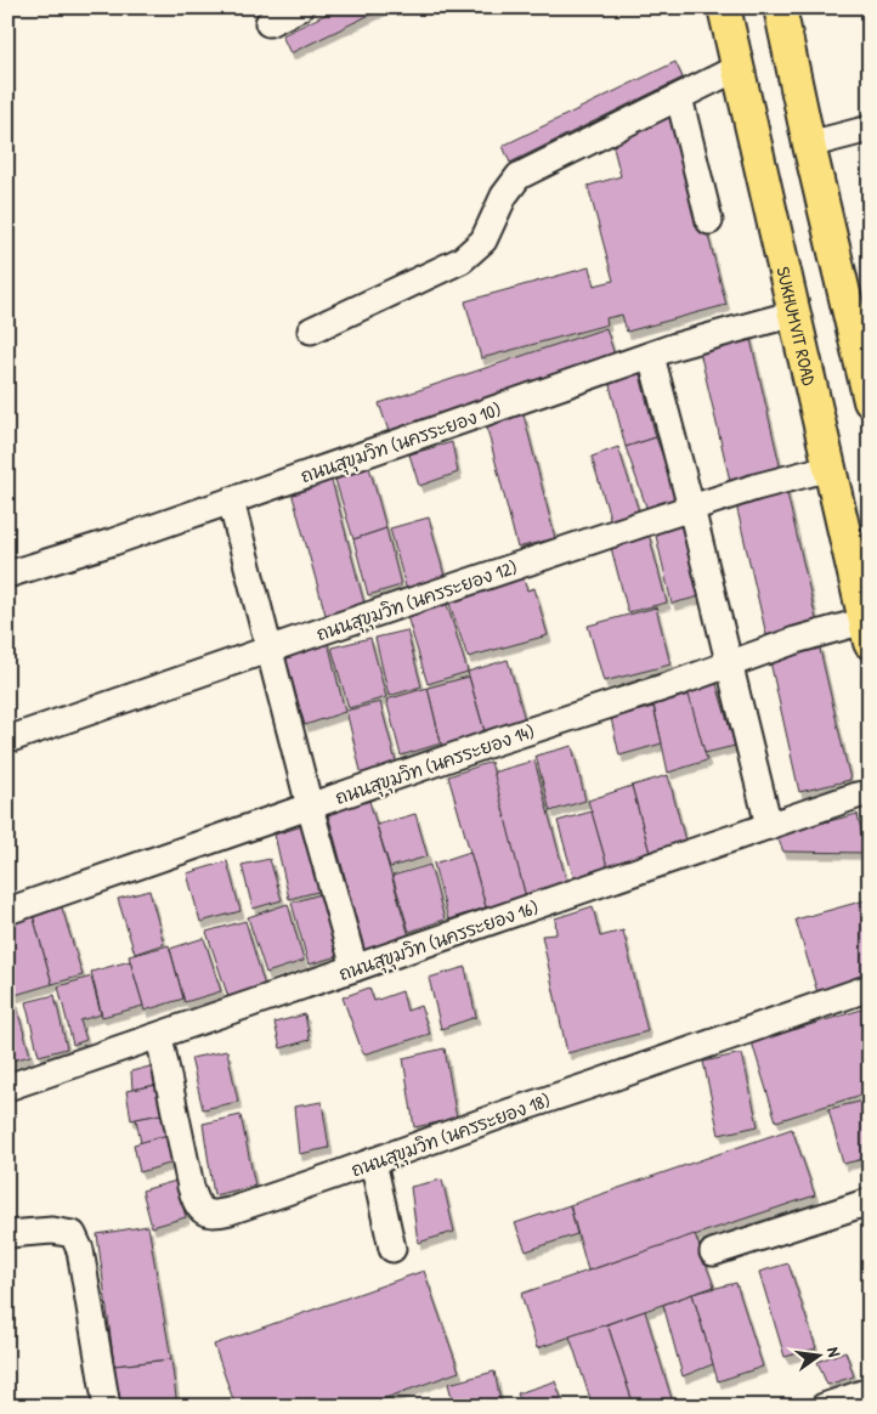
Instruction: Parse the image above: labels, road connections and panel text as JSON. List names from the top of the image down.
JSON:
{
  "streets": {
    "main road": ["SUKHUMVIT ROAD"],
    "street": [
      "ถนนสุขุมวิท (นครระยอง 10)",
      "ถนนสุขุมวิท (นครระยอง 12)",
      "ถนนสุขุมวิท (นครระยอง 14)",
      "ถนนสุขุมวิท (นครระยอง 16)",
      "ถนนสุขุมวิท (นครระยอง 18)"
    ]
  },
  "crossings": [
    ["SUKHUMVIT ROAD", "ถนนสุขุมวิท (นครระยอง 10)"],
    ["SUKHUMVIT ROAD", "ถนนสุขุมวิท (นครระยอง 12)"],
    ["SUKHUMVIT ROAD", "ถนนสุขุมวิท (นครระยอง 14)"],
    ["ถนนสุขุมวิท (นครระยอง 16)", "ถนนสุขุมวิท (นครระยอง 18)"]
  ],
  "north": "right"
}
